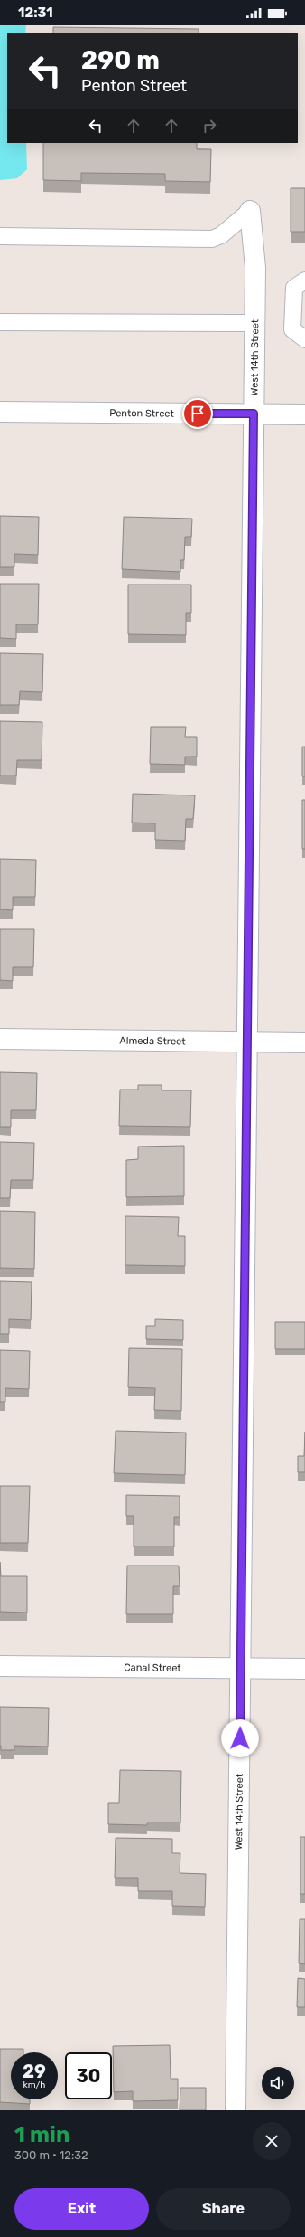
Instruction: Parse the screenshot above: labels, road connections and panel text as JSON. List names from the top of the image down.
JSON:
{
  "streets": {
    "street": [
      "West 14th Street",
      "Penton Street",
      "Almeda Street",
      "Canal Street"
    ]
  },
  "crossings": [
    ["West 14th Street", "Penton Street"],
    ["West 14th Street", "Almeda Street"],
    ["West 14th Street", "Canal Street"]
  ],
  "page": {
    "status": "12:31",
    "turn": ["290 m", "Penton Street"],
    "speed": "29 km/h",
    "limit": "30",
    "heading": ["1 min", "300 m · 12:32"],
    "buttons": ["Exit", "Share"]
  }
}
